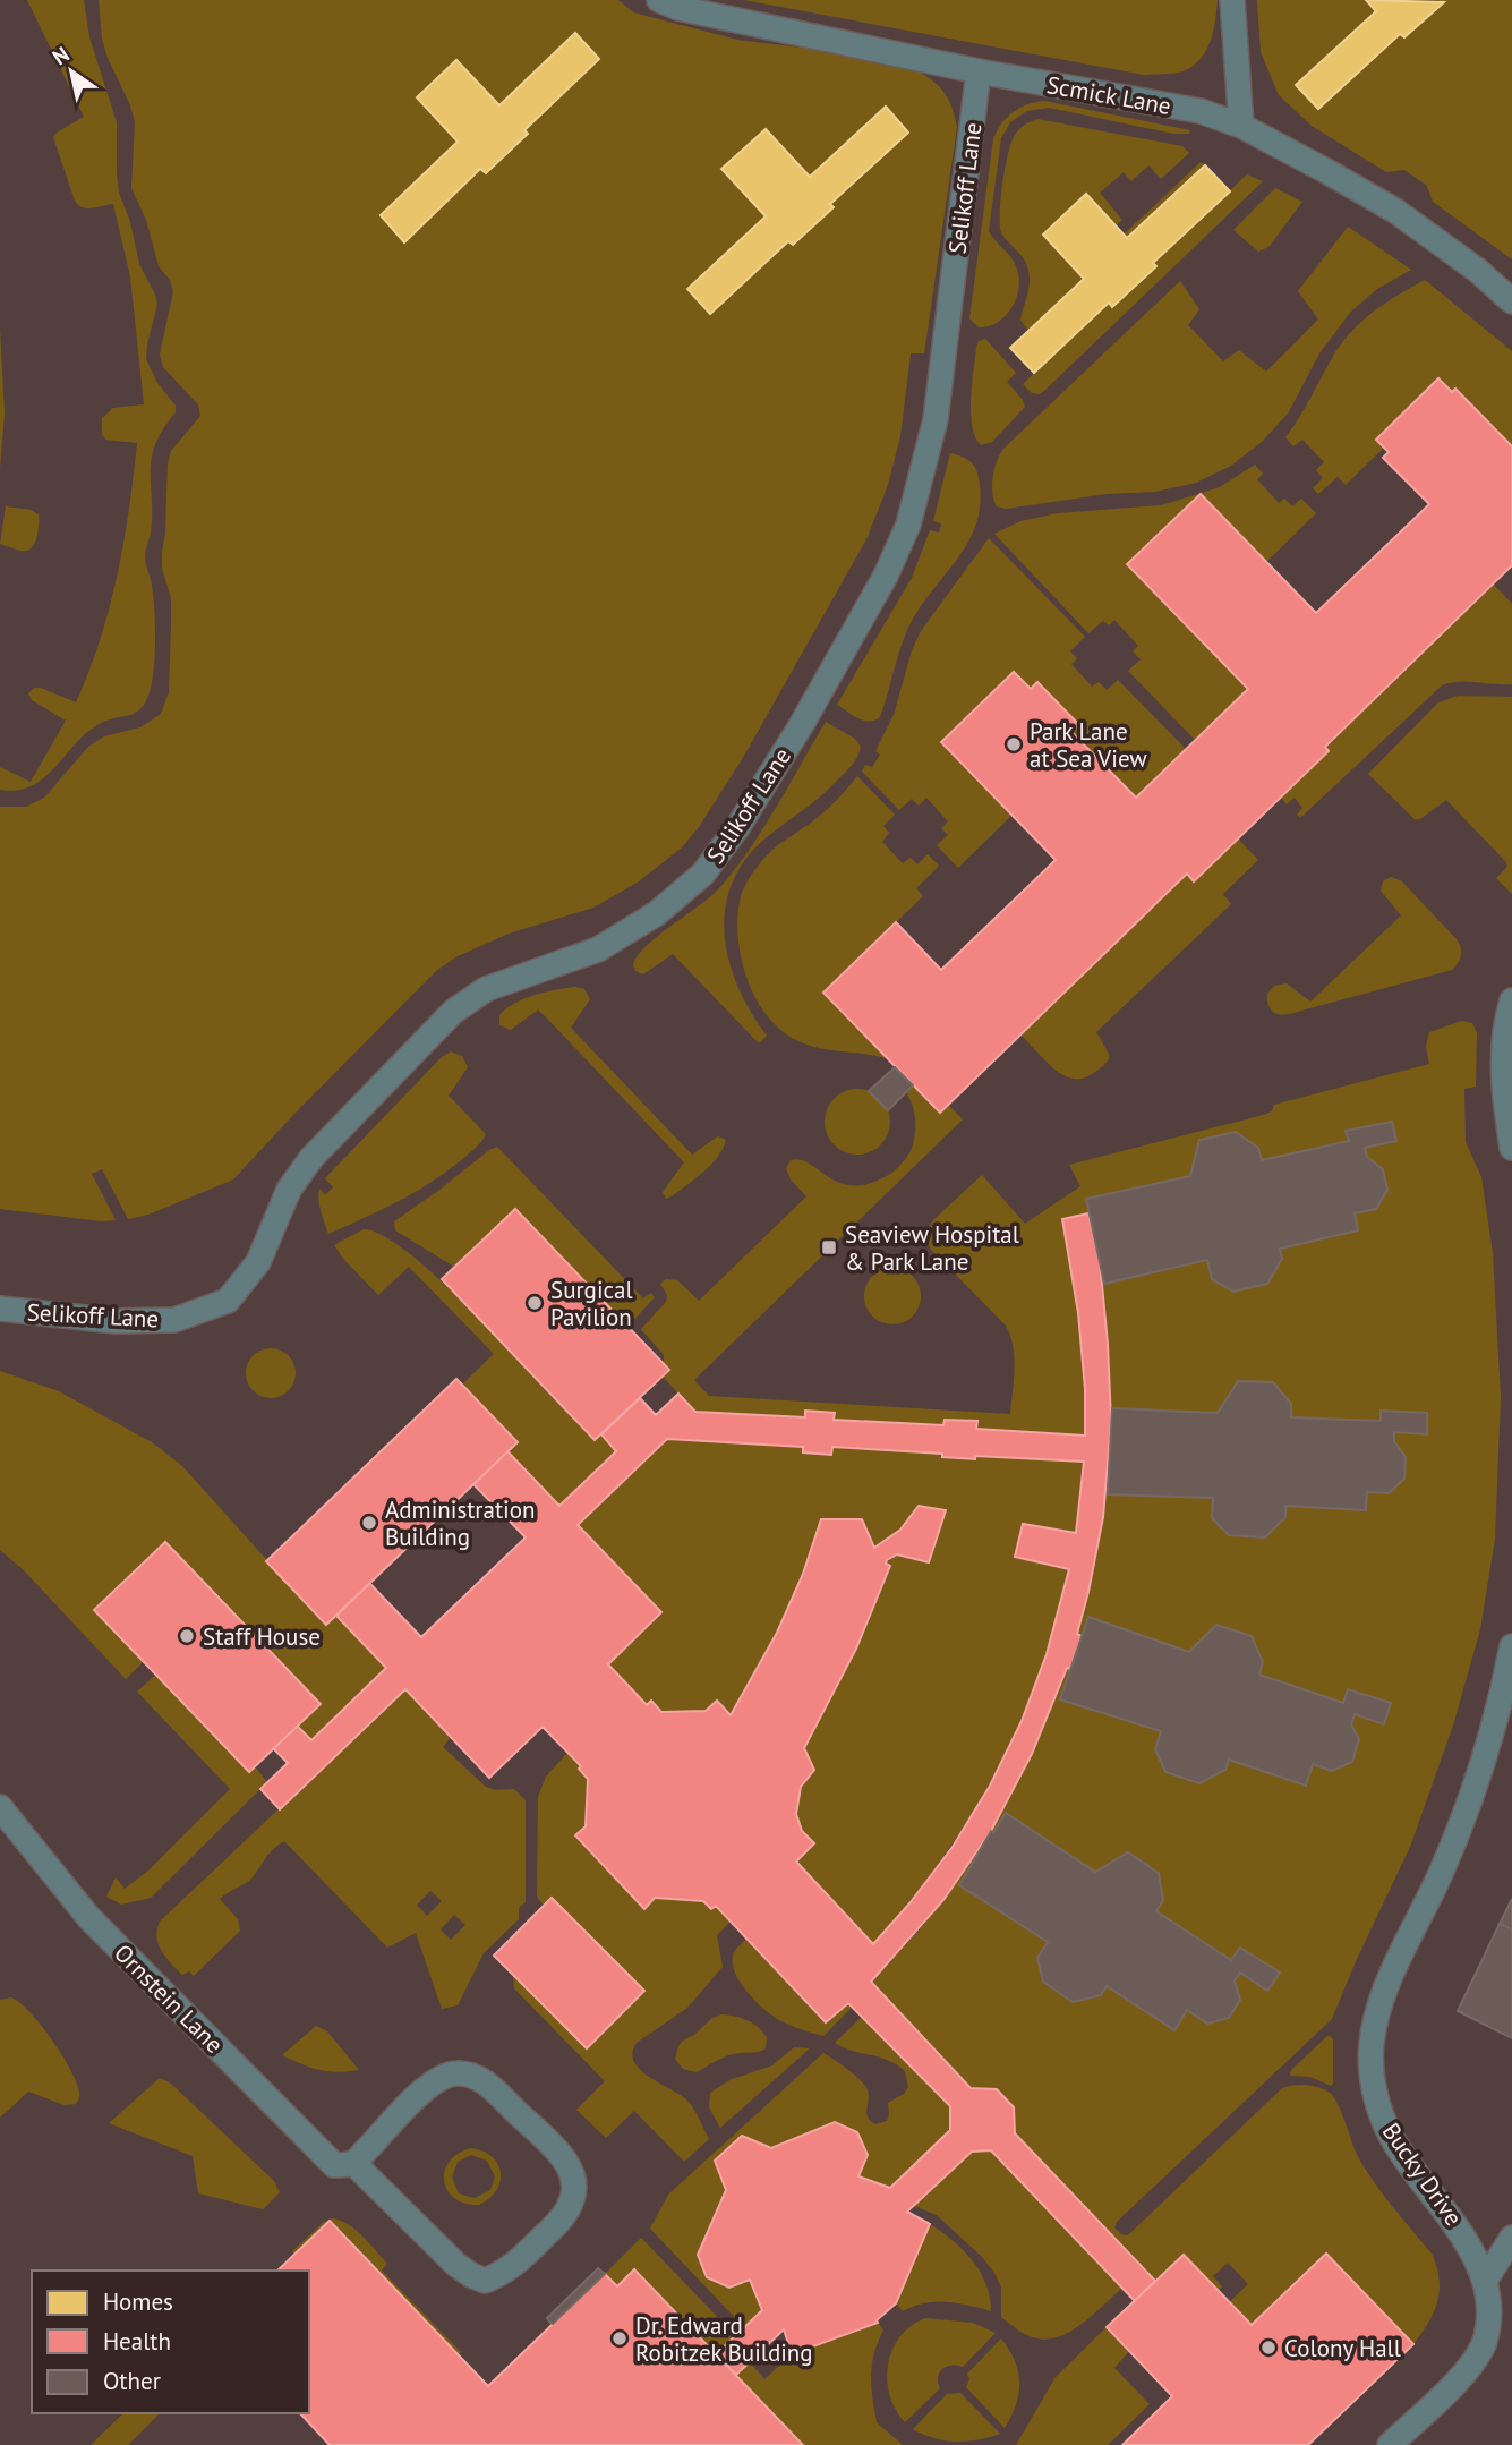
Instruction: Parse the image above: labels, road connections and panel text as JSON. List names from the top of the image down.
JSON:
{
  "streets": {
    "lane": [
      "Scmick Lane",
      "Selikoff Lane",
      "Ornstein Lane",
      "Bucky Drive"
    ]
  },
  "crossings": [
    ["Scmick Lane", "Selikoff Lane"]
  ],
  "places": {
    "other": [
      "Park Lane at Sea View",
      "Surgical Pavilion",
      "Administration Building",
      "Staff House",
      "Dr. Edward Robitzek Building",
      "Colony Hall"
    ],
    "transit": ["Seaview Hospital & Park Lane"]
  },
  "legend": ["Homes", "Health", "Other"],
  "north": "top left"
}
